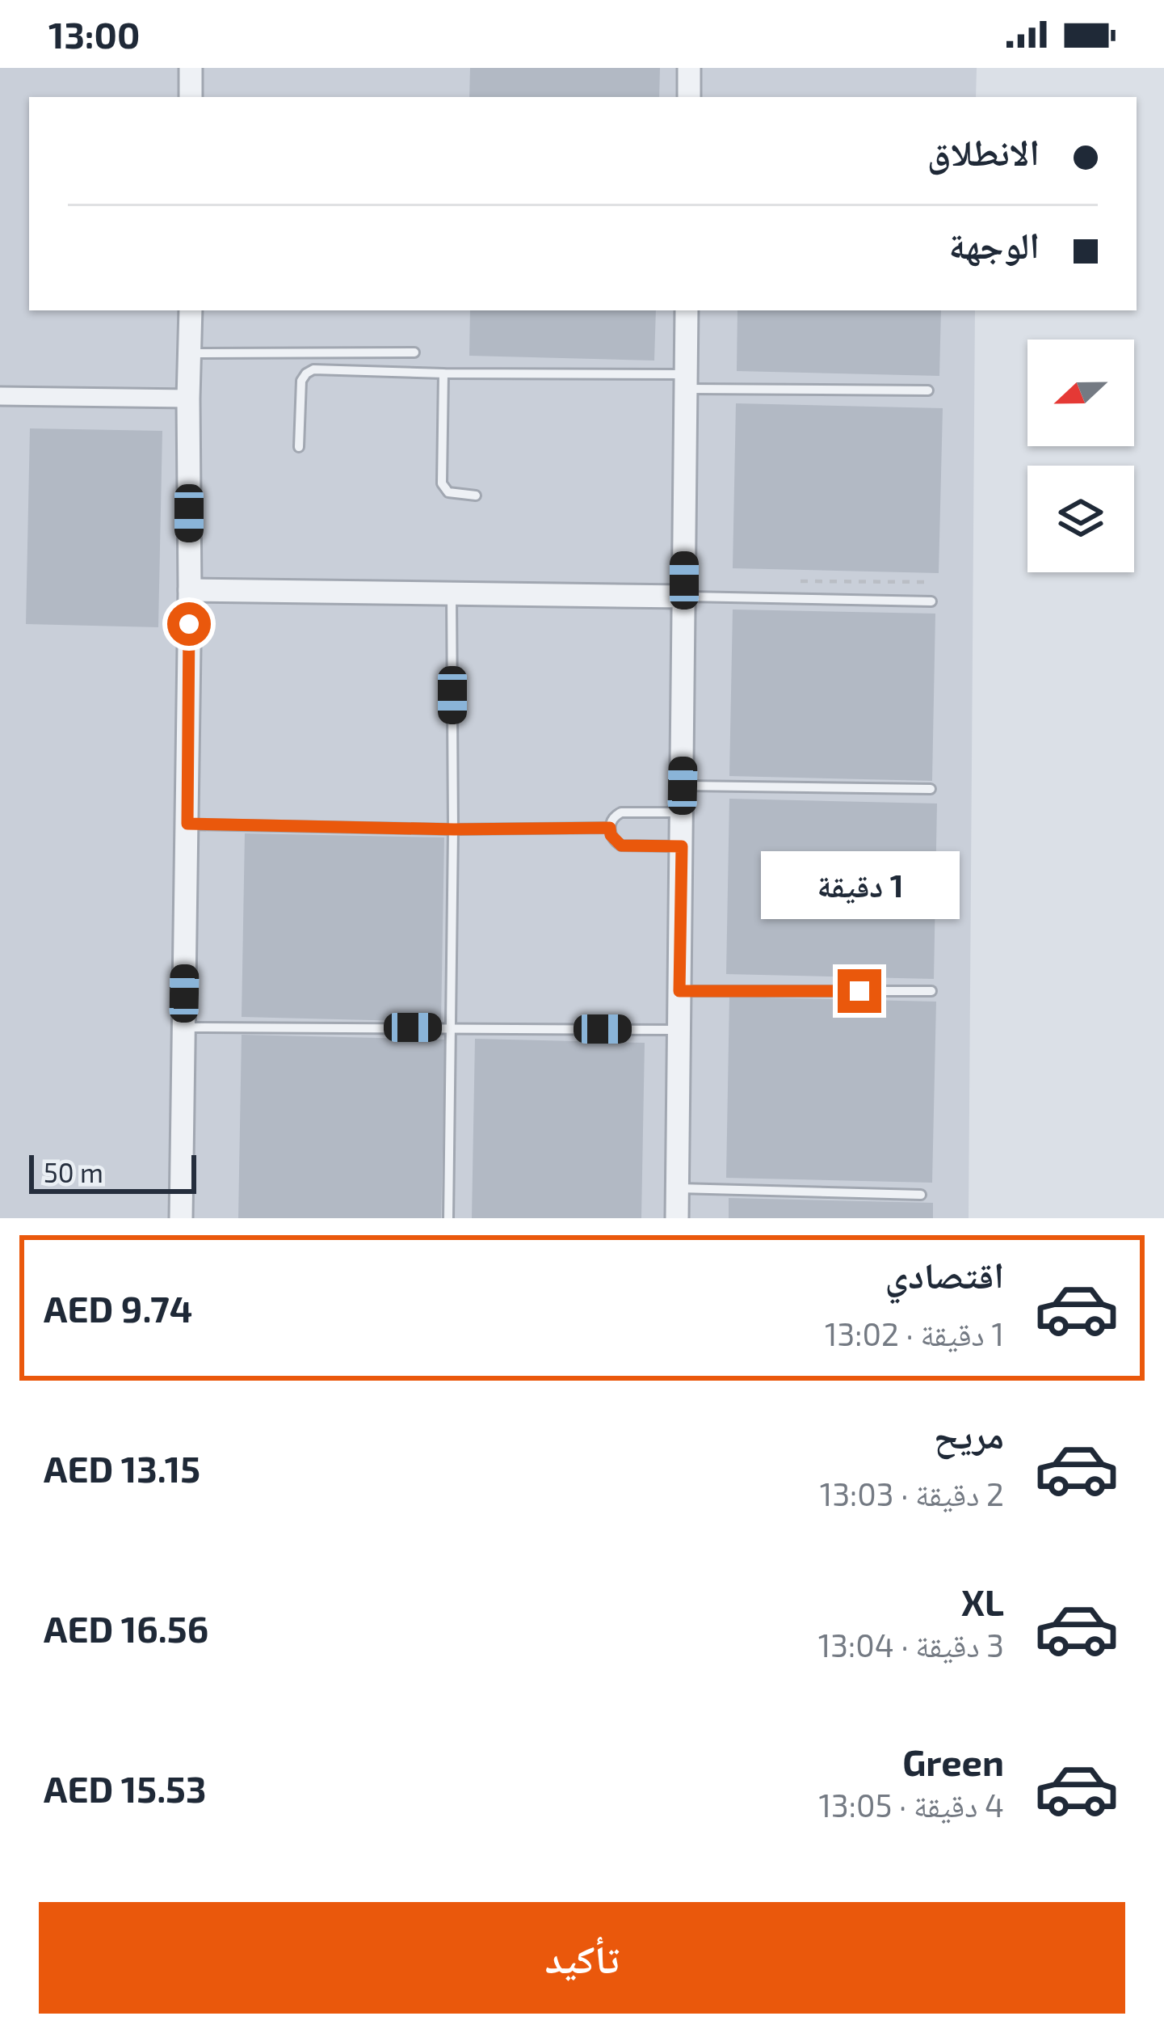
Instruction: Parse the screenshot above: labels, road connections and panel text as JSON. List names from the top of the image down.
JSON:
{
  "scale_bar": "50 m",
  "north": "left",
  "page": {
    "status": "13:00",
    "banner": ["الانطلاق", "الوجهة"],
    "bubble": "1 دقيقة",
    "scale": "50 m",
    "list": [
      {
        "name": "اقتصادي",
        "note": "1 دقيقة · 13:02",
        "value": "AED 9.74"
      },
      {
        "name": "مريح",
        "note": "2 دقيقة · 13:03",
        "value": "AED 13.15"
      },
      {
        "name": "XL",
        "note": "3 دقيقة · 13:04",
        "value": "AED 16.56"
      },
      {
        "name": "Green",
        "note": "4 دقيقة · 13:05",
        "value": "AED 15.53"
      }
    ],
    "buttons": "تأكيد"
  }
}
